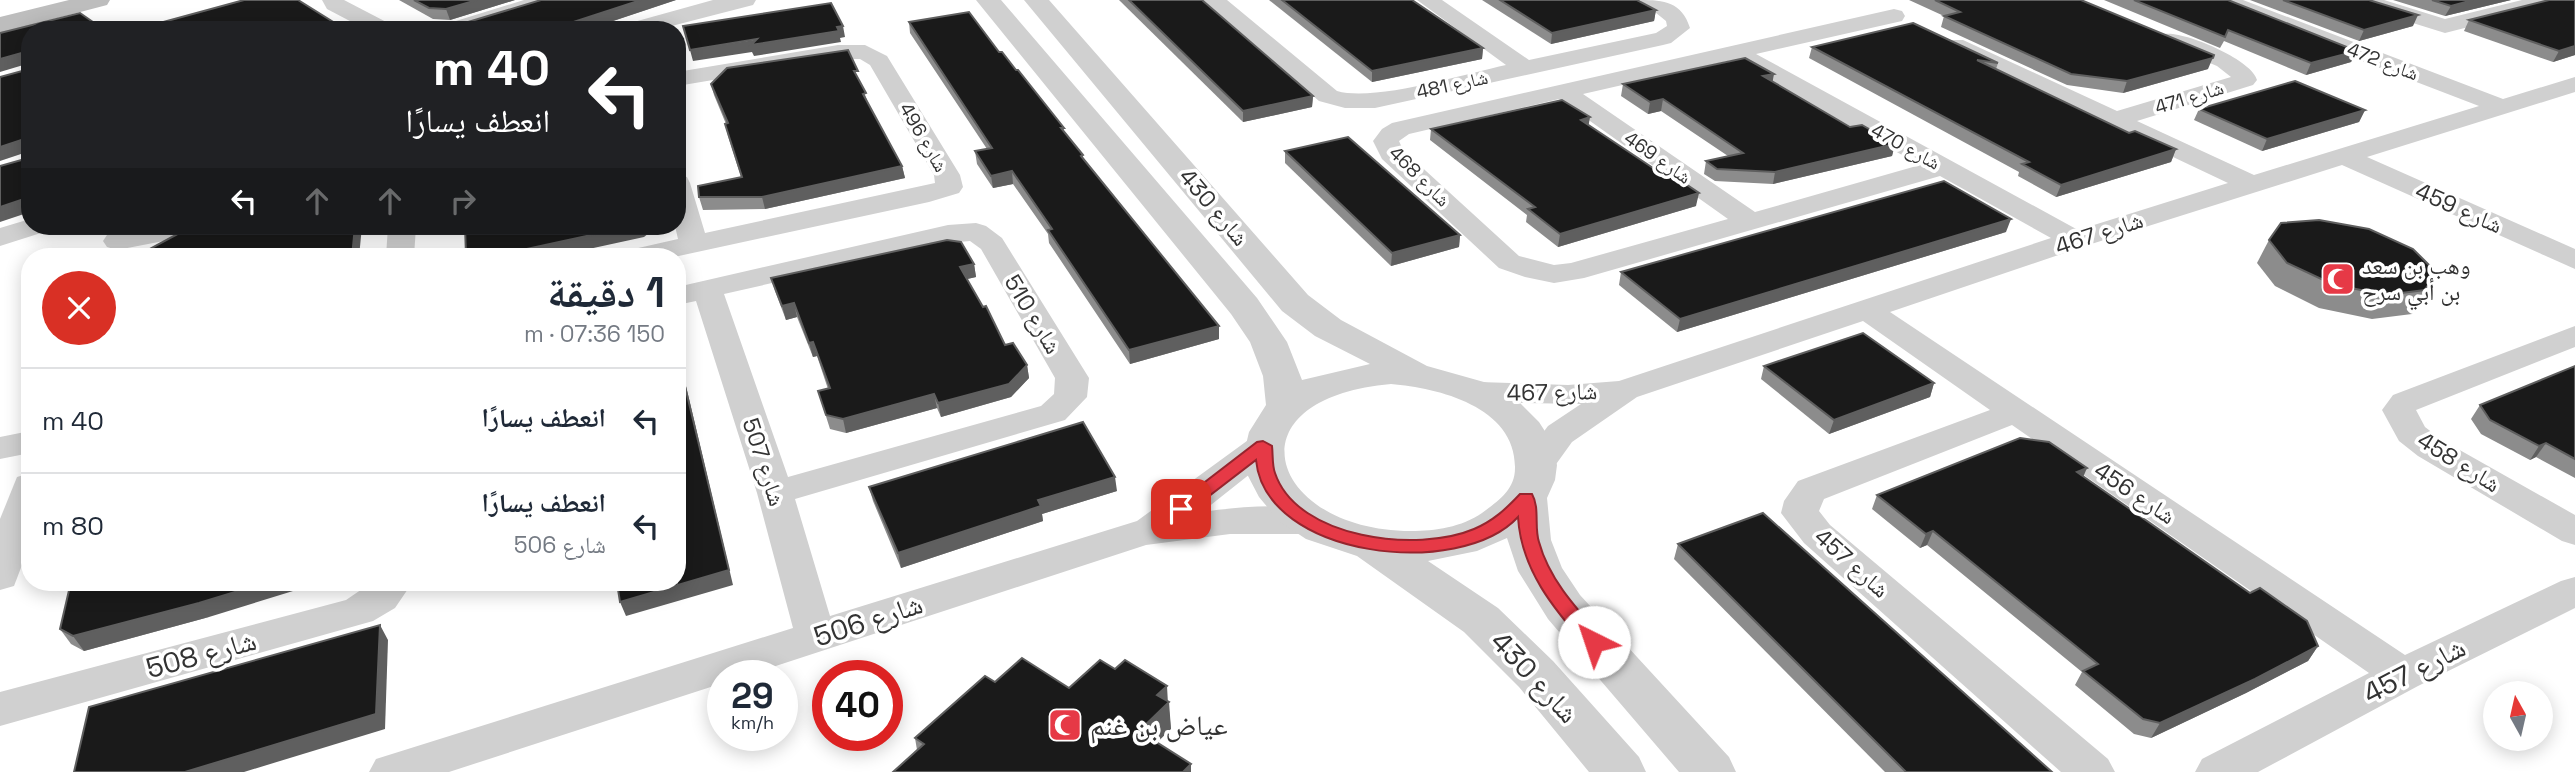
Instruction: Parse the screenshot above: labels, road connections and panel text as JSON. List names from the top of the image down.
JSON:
{
  "streets": {
    "street": [
      "شارع 472",
      "شارع 481",
      "شارع 471",
      "شارع 496",
      "شارع 470",
      "شارع 469",
      "شارع 468",
      "شارع 430",
      "شارع 459",
      "شارع 467",
      "شارع 510",
      "شارع 507",
      "شارع 458",
      "شارع 456",
      "شارع 457",
      "شارع 506",
      "شارع 508"
    ]
  },
  "crossings": [
    ["شارع 472", "شارع 467"],
    ["شارع 471", "شارع 468"],
    ["شارع 471", "شارع 467"],
    ["شارع 470", "شارع 468"],
    ["شارع 470", "شارع 467"],
    ["شارع 469", "شارع 468"],
    ["شارع 430", "شارع 467"],
    ["شارع 430", "شارع 506"],
    ["شارع 459", "شارع 467"],
    ["شارع 467", "شارع 456"],
    ["شارع 467", "شارع 506"],
    ["شارع 510", "شارع 507"],
    ["شارع 507", "شارع 506"],
    ["شارع 456", "شارع 457"]
  ],
  "places": {
    "mosque": ["وهب بن سعد بن أبي سرح", "عياض بن غنم"]
  },
  "north": "top",
  "page": {
    "turn": ["40 m", "انعطف يسارًا"],
    "heading": ["1 دقيقة", "150 m · 07:36"],
    "list": [
      {
        "name": "انعطف يسارًا",
        "value": "40 m"
      },
      {
        "name": "انعطف يسارًا",
        "note": "شارع 506",
        "value": "80 m"
      }
    ],
    "speed": "29 km/h",
    "limit": "40"
  }
}
